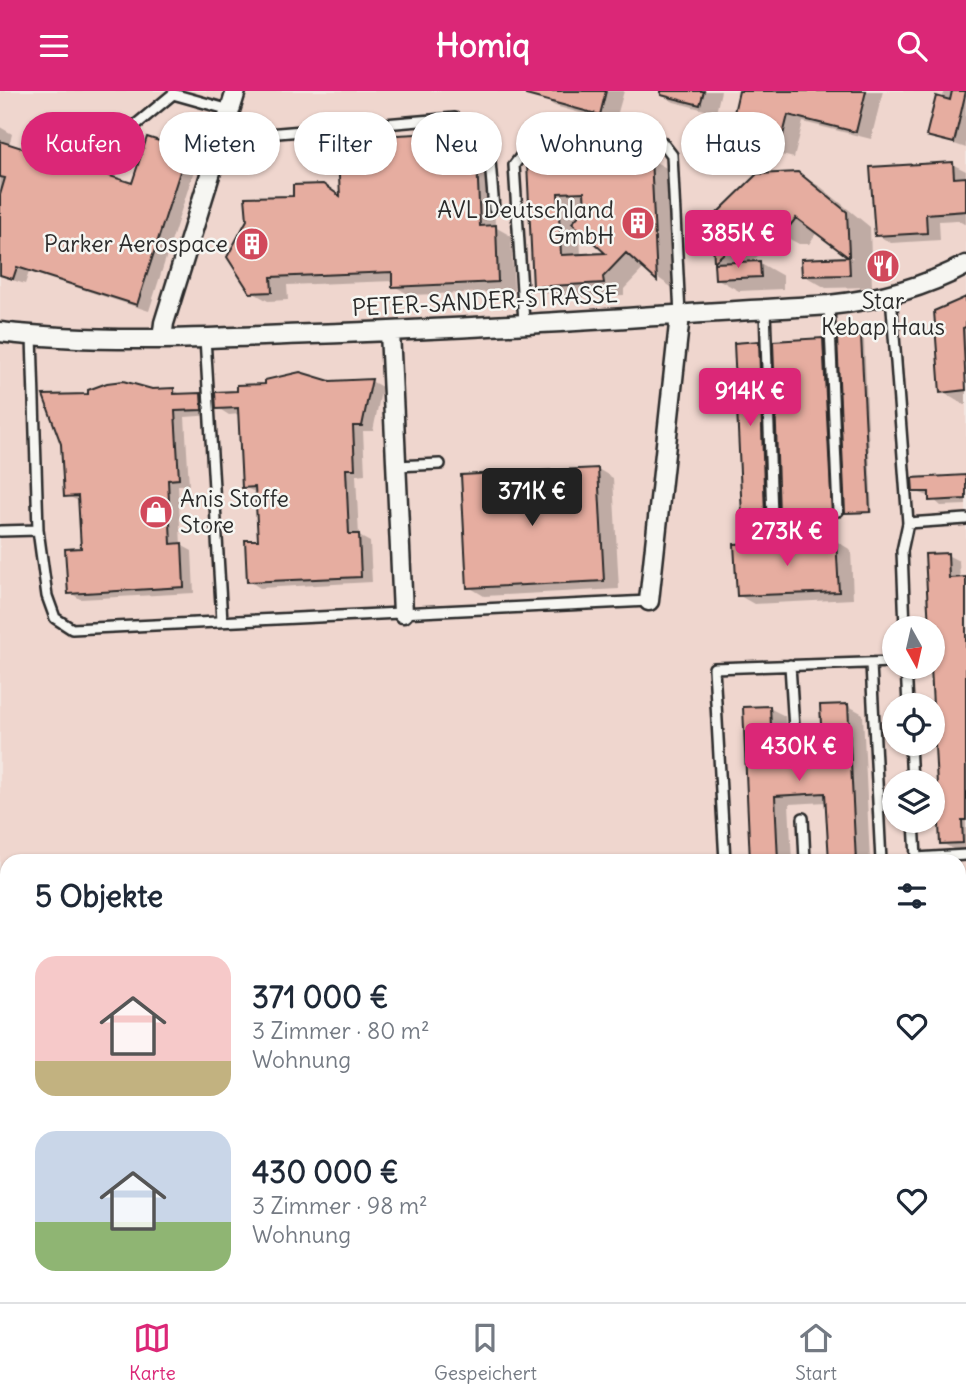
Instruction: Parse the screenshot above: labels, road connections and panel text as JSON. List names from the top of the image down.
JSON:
{
  "streets": {
    "street": ["PETER-SANDER-STRASSE"]
  },
  "places": {
    "building": ["AVL Deutschland GmbH", "Parker Aerospace"],
    "restaurant": ["Star Kebap Haus"],
    "shop": ["Anis Stoffe Store"]
  },
  "north": "bottom",
  "page": {
    "header": "Homiq",
    "chip": [
      "Kaufen",
      "Mieten",
      "Filter",
      "Neu",
      "Wohnung",
      "Haus"
    ],
    "price": [
      "385K €",
      "914K €",
      "371K €",
      "273K €",
      "430K €"
    ],
    "heading": "5 Objekte",
    "list": [
      {
        "name": "371 000 €",
        "note": "3 Zimmer · 80 m² · Wohnung"
      },
      {
        "name": "430 000 €",
        "note": "3 Zimmer · 98 m² · Wohnung"
      }
    ],
    "tabs": ["Karte", "Gespeichert", "Start"]
  }
}
